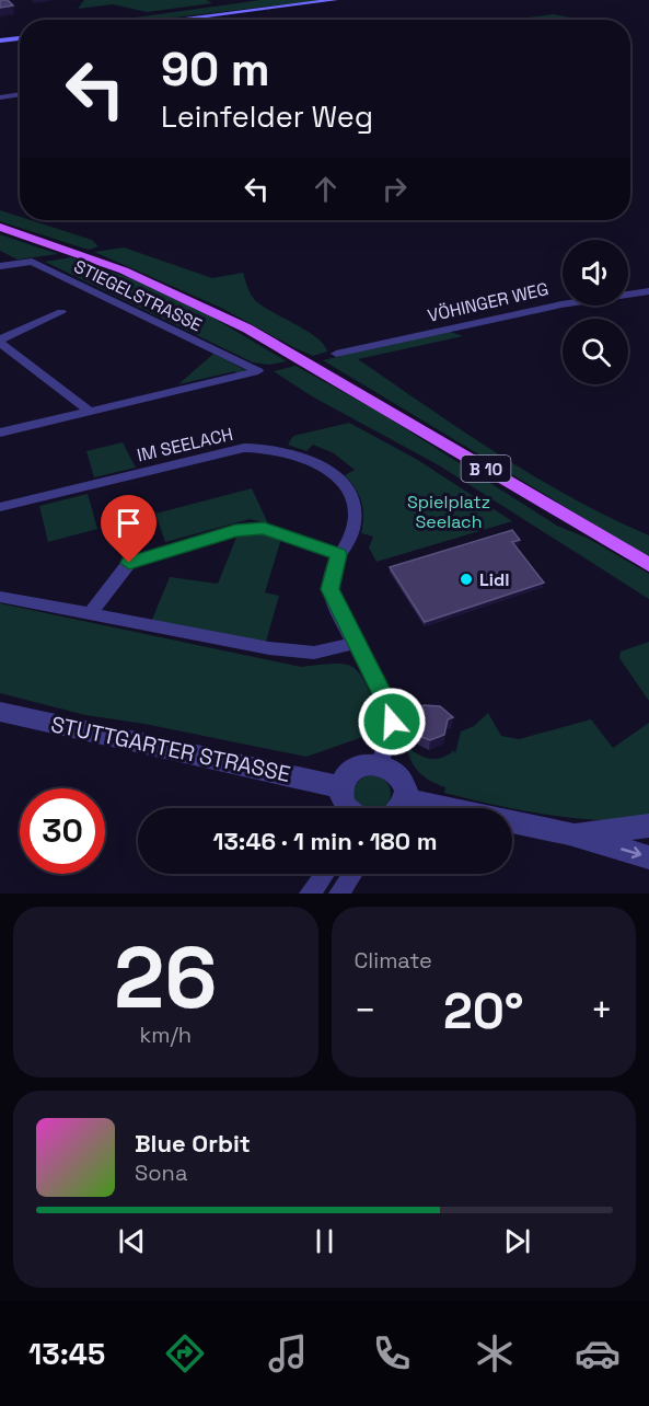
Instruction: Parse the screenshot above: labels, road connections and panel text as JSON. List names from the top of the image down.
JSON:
{
  "streets": {
    "main road": ["B 10"],
    "street": [
      "STIEGELSTRASSE",
      "VÖHINGER WEG",
      "IM SEELACH",
      "STUTTGARTER STRASSE"
    ]
  },
  "parks": ["Spielplatz Seelach"],
  "places": ["Lidl"],
  "page": {
    "turn": ["90 m", "Leinfelder Weg"],
    "limit": "30",
    "trip": "13:46 · 1 min · 180 m",
    "tile": [
      ["26", "km/h"],
      "Climate"
    ],
    "heat": ["−", "20°", "+"],
    "song": ["Blue Orbit", "Sona"],
    "tabs": "13:45"
  }
}
